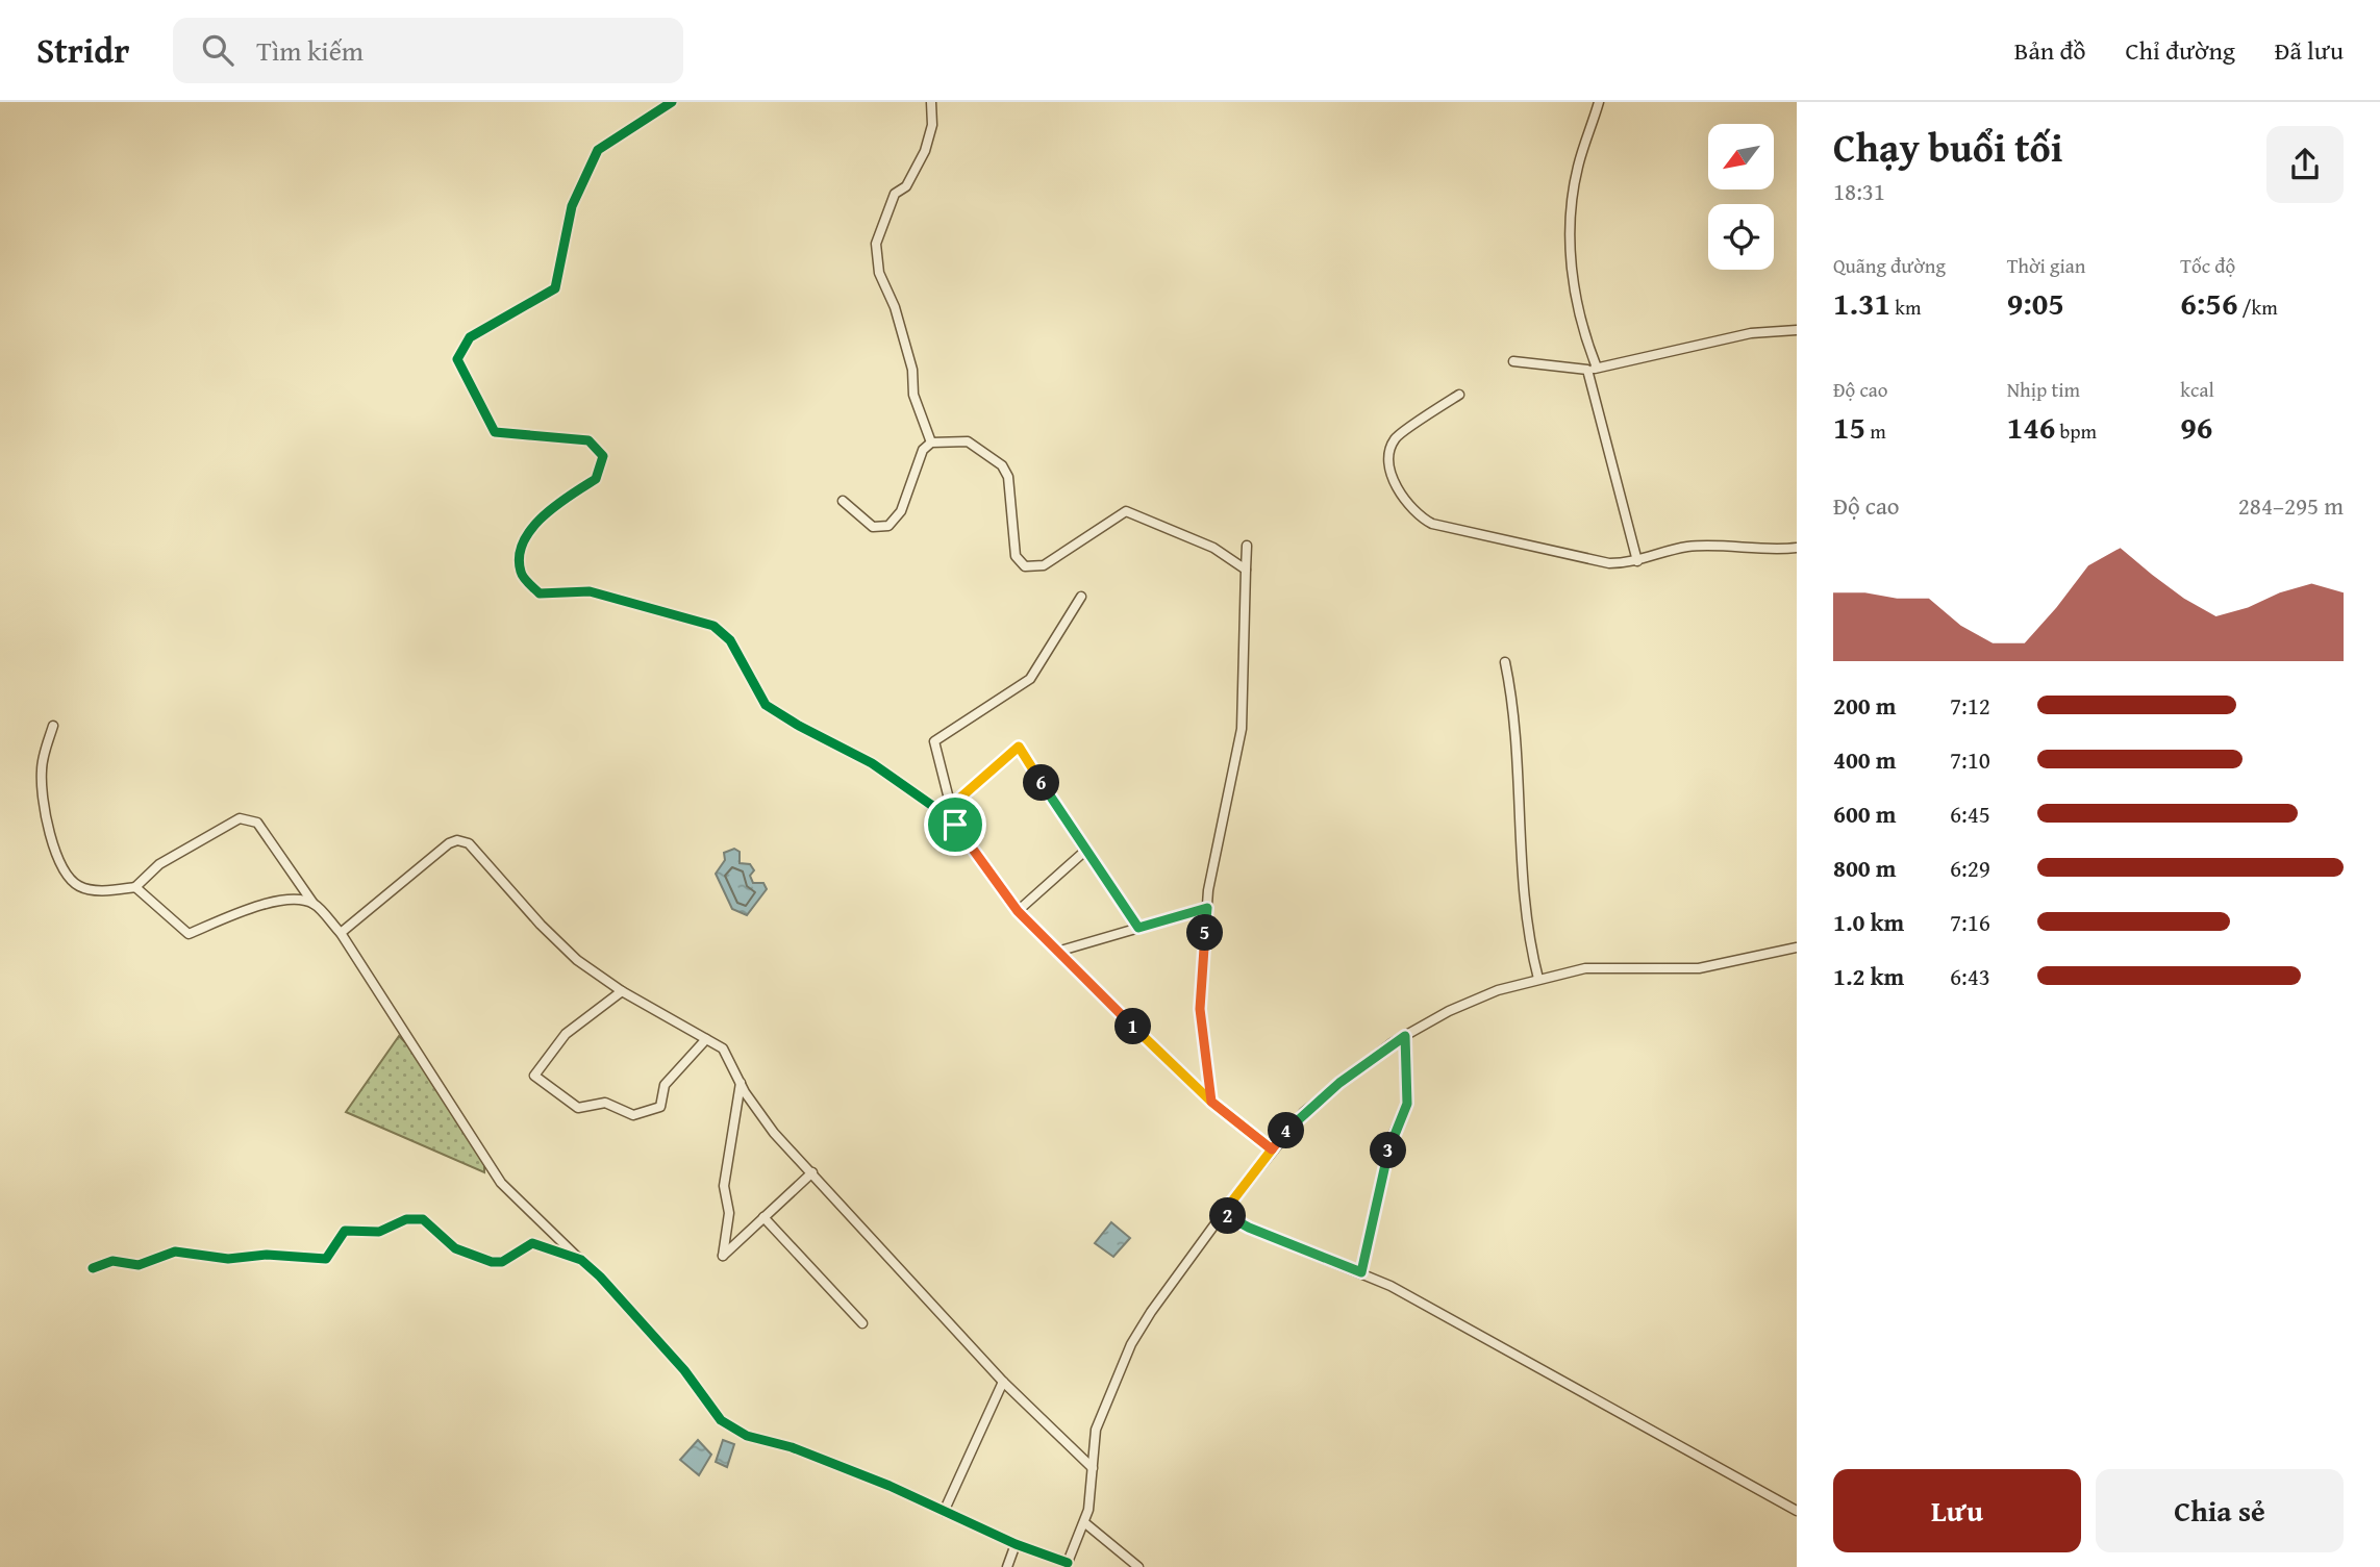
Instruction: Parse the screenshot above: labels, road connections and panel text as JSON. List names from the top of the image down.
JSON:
{
  "north": "bottom left",
  "page": {
    "header": "Stridr",
    "search": "Tìm kiếm",
    "nav": ["Bản đồ", "Chỉ đường", "Đã lưu"],
    "heading": ["Chạy buổi tối", "18:31"],
    "stats": [
      ["Quãng đường", "1.31 km"],
      ["Thời gian", "9:05"],
      ["Tốc độ", "6:56 /km"],
      ["Độ cao", "15 m"],
      ["Nhịp tim", "146 bpm"],
      ["kcal", "96"]
    ],
    "chart": ["Độ cao", "284–295 m"],
    "list": [
      {
        "name": "200 m",
        "note": "7:12"
      },
      {
        "name": "400 m",
        "note": "7:10"
      },
      {
        "name": "600 m",
        "note": "6:45"
      },
      {
        "name": "800 m",
        "note": "6:29"
      },
      {
        "name": "1.0 km",
        "note": "7:16"
      },
      {
        "name": "1.2 km",
        "note": "6:43"
      }
    ],
    "pins": [
      "6",
      "5",
      "1",
      "4",
      "3",
      "2"
    ],
    "buttons": ["Lưu", "Chia sẻ"]
  }
}
